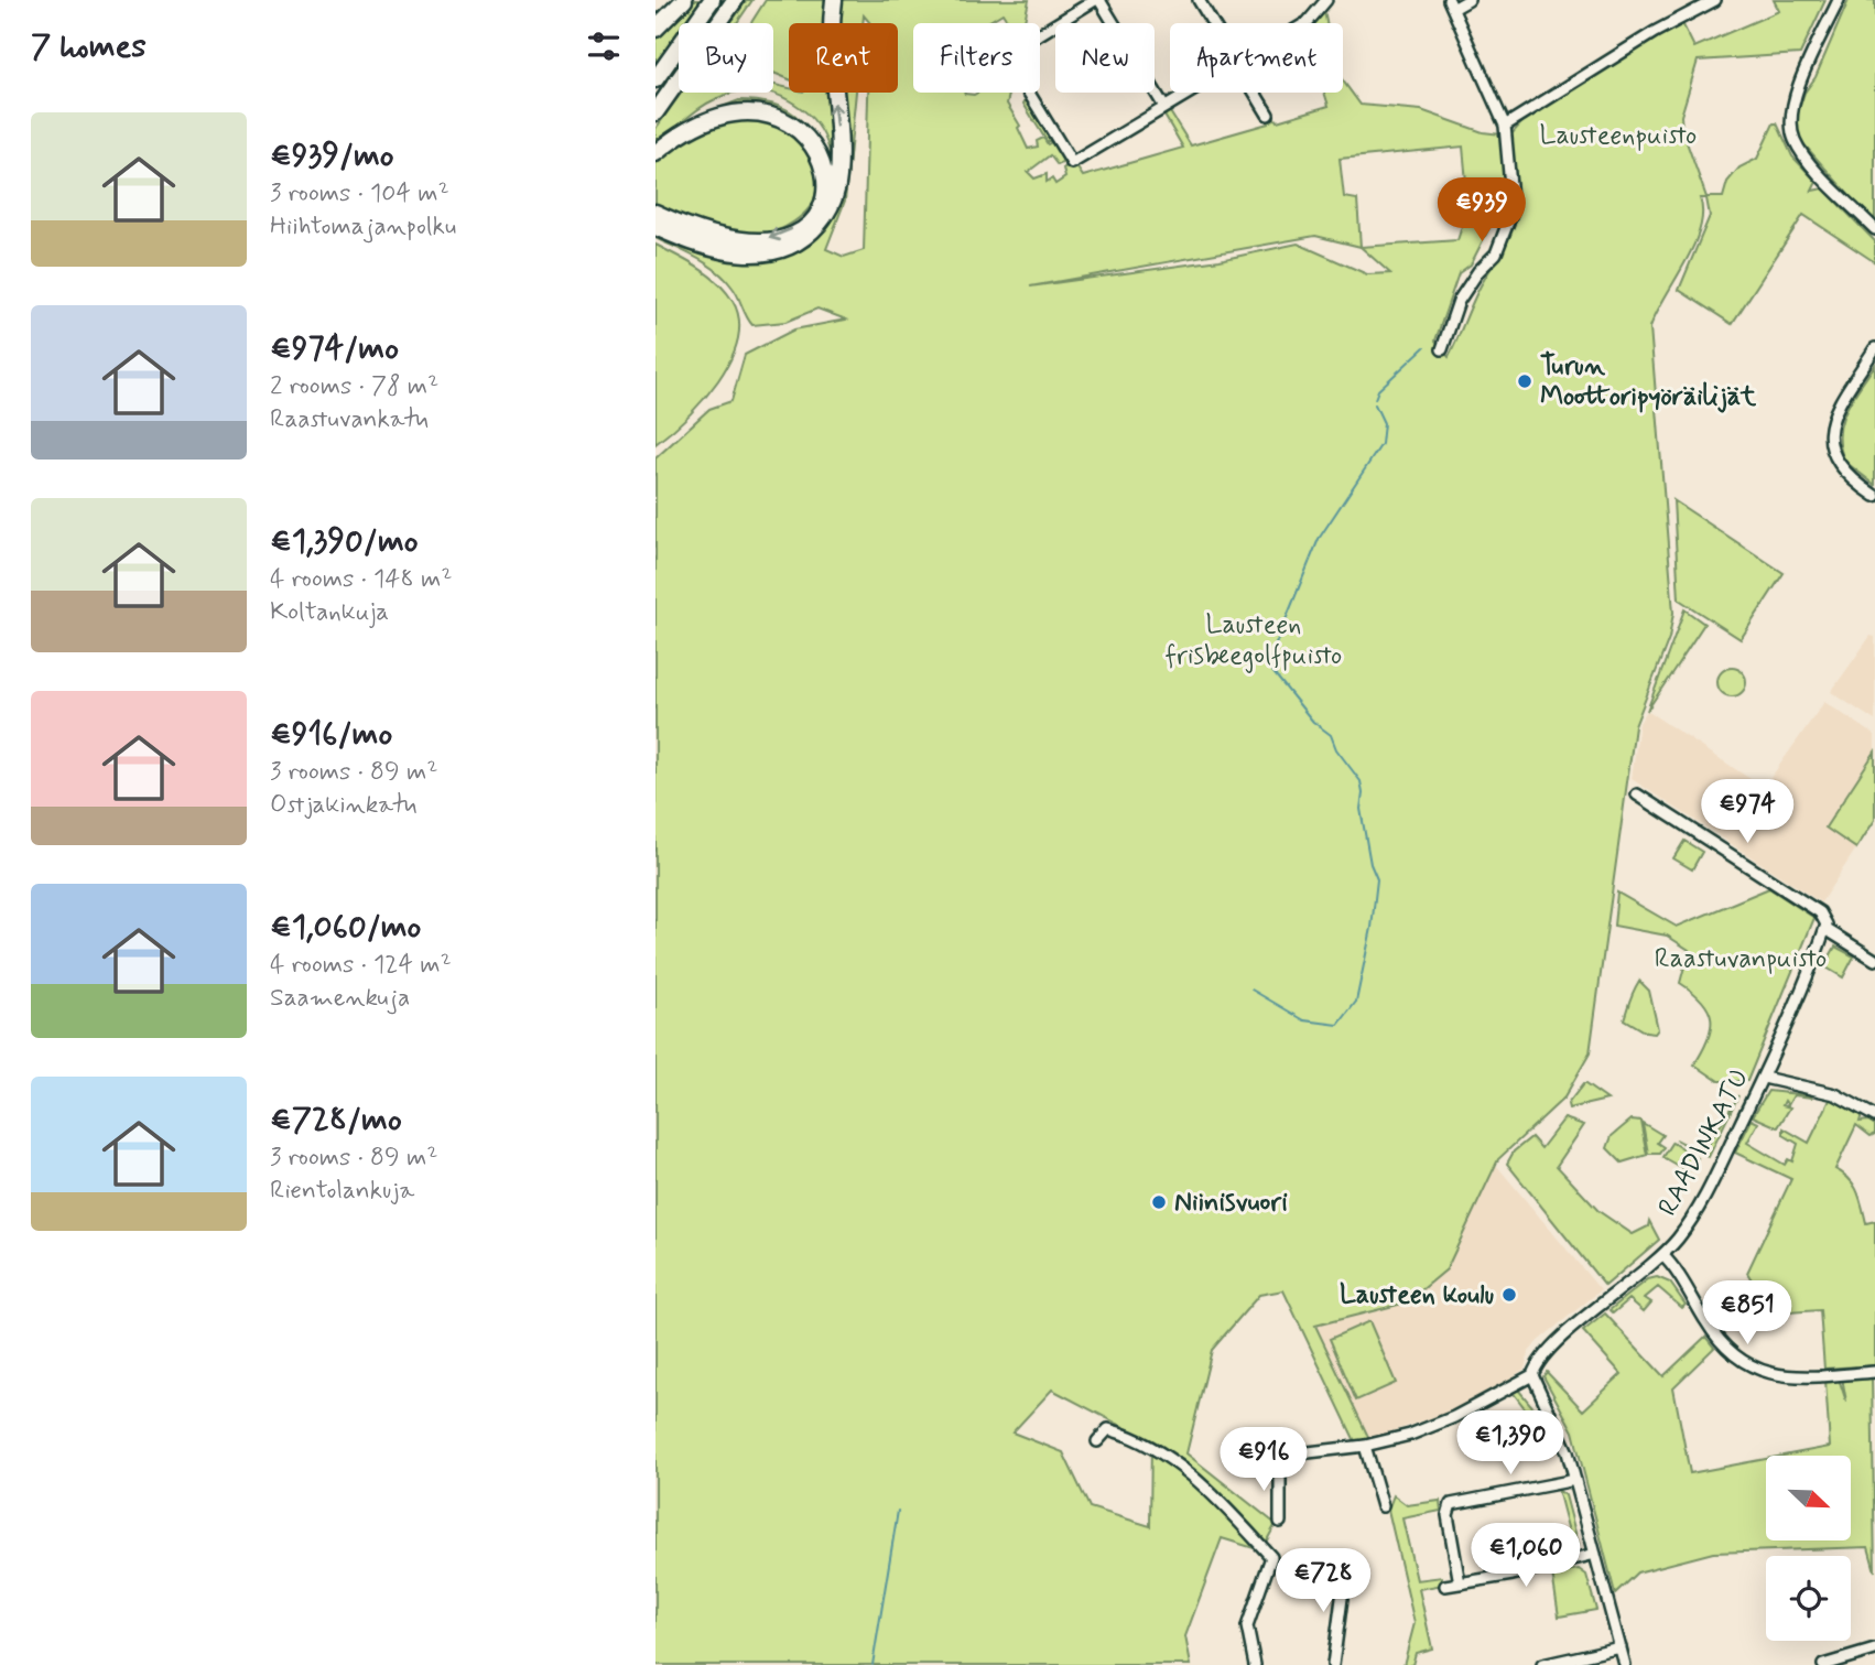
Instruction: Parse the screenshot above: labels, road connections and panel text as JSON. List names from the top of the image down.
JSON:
{
  "streets": {
    "street": ["RAADINKATU"]
  },
  "parks": ["Lausteenpuisto", "Lausteen frisbeegolfpuisto", "Raastuvanpuisto"],
  "places": ["Turun Moottoripyöräilijät", "Niinisvuori", "Lausteen koulu"],
  "north": "bottom right",
  "page": {
    "heading": "7 homes",
    "chip": [
      "Buy",
      "Rent",
      "Filters",
      "New",
      "Apartment"
    ],
    "list": [
      {
        "name": "€939/mo",
        "note": "3 rooms · 104 m² · Hiihtomajanpolku"
      },
      {
        "name": "€974/mo",
        "note": "2 rooms · 78 m² · Raastuvankatu"
      },
      {
        "name": "€1,390/mo",
        "note": "4 rooms · 148 m² · Koltankuja"
      },
      {
        "name": "€916/mo",
        "note": "3 rooms · 89 m² · Ostjakinkatu"
      },
      {
        "name": "€1,060/mo",
        "note": "4 rooms · 124 m² · Saamenkuja"
      },
      {
        "name": "€728/mo",
        "note": "3 rooms · 89 m² · Rientolankuja"
      }
    ],
    "price": [
      "€939",
      "€974",
      "€851",
      "€1,390",
      "€916",
      "€1,060",
      "€728"
    ]
  }
}
